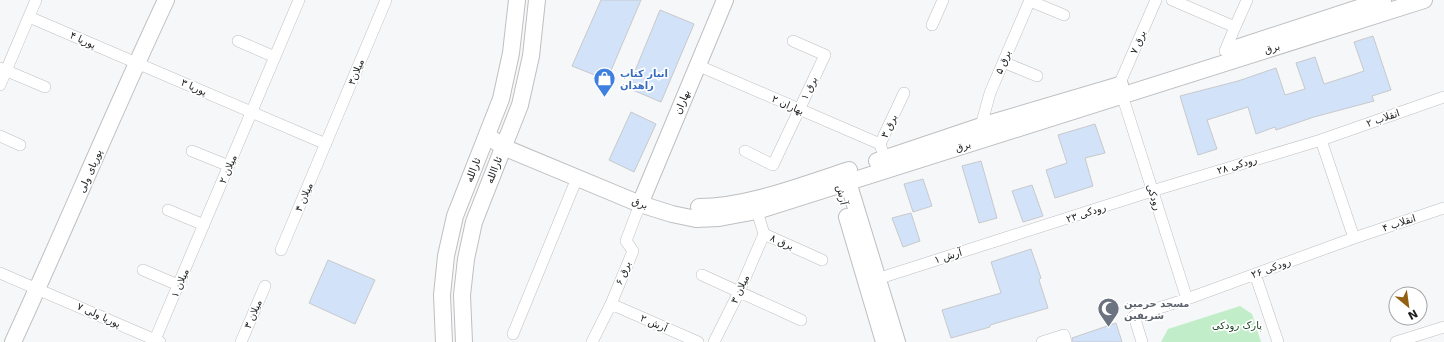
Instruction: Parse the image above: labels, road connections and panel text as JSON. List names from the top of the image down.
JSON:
{
  "streets": {
    "street": [
      "پوریا ۴",
      "برق ۷",
      "برق",
      "برق ۵",
      "میلان۳",
      "پوریا ۳",
      "برق ۱",
      "بهاران",
      "بهاران ۲",
      "انقلاب ۲",
      "برق ۳",
      "رودکی ۲۸",
      "میلان ۲",
      "ثارالله",
      "ثاراالله",
      "پوریای ولی",
      "آرش",
      "میلان ۴",
      "رودکی",
      "رودکی ۲۳",
      "انقلاب ۴",
      "برق ۸",
      "آرش ۱",
      "رودکی ۲۶",
      "برق ۶",
      "میلان ۱",
      "میلان ۳",
      "پوریا ولی ۷",
      "آرش ۲"
    ]
  },
  "crossings": [
    ["پوریا ۴", "پوریا ۳"],
    ["پوریا ۴", "پوریای ولی"],
    ["برق ۷", "برق"],
    ["برق ۷", "رودکی"],
    ["برق", "برق ۵"],
    ["برق", "بهاران"],
    ["برق", "بهاران ۲"],
    ["برق", "برق ۳"],
    ["برق", "ثاراالله"],
    ["برق", "آرش"],
    ["برق", "رودکی"],
    ["برق", "برق ۸"],
    ["برق", "برق ۶"],
    ["میلان۳", "پوریا ۳"],
    ["میلان۳", "میلان ۴"],
    ["پوریا ۳", "میلان ۲"],
    ["پوریا ۳", "پوریای ولی"],
    ["پوریا ۳", "میلان ۴"],
    ["برق ۱", "بهاران ۲"],
    ["بهاران", "بهاران ۲"],
    ["بهاران", "برق ۶"],
    ["بهاران ۲", "برق ۳"],
    ["انقلاب ۲", "رودکی ۲۸"],
    ["رودکی ۲۸", "رودکی"],
    ["رودکی ۲۸", "رودکی ۲۳"],
    ["میلان ۲", "میلان ۱"],
    ["پوریای ولی", "پوریا ولی ۷"],
    ["آرش", "آرش ۱"],
    ["رودکی", "رودکی ۲۳"],
    ["رودکی", "رودکی ۲۶"],
    ["رودکی ۲۳", "آرش ۱"],
    ["انقلاب ۴", "رودکی ۲۶"],
    ["برق ۸", "میلان ۳"],
    ["برق ۶", "آرش ۲"],
    ["میلان ۱", "پوریا ولی ۷"]
  ],
  "parks": ["پارک رودکی"],
  "places": {
    "shop": ["انبار کتاب زاهدان"],
    "mosque": ["مسجد حرمین شریفین"]
  },
  "north": "bottom right"
}
